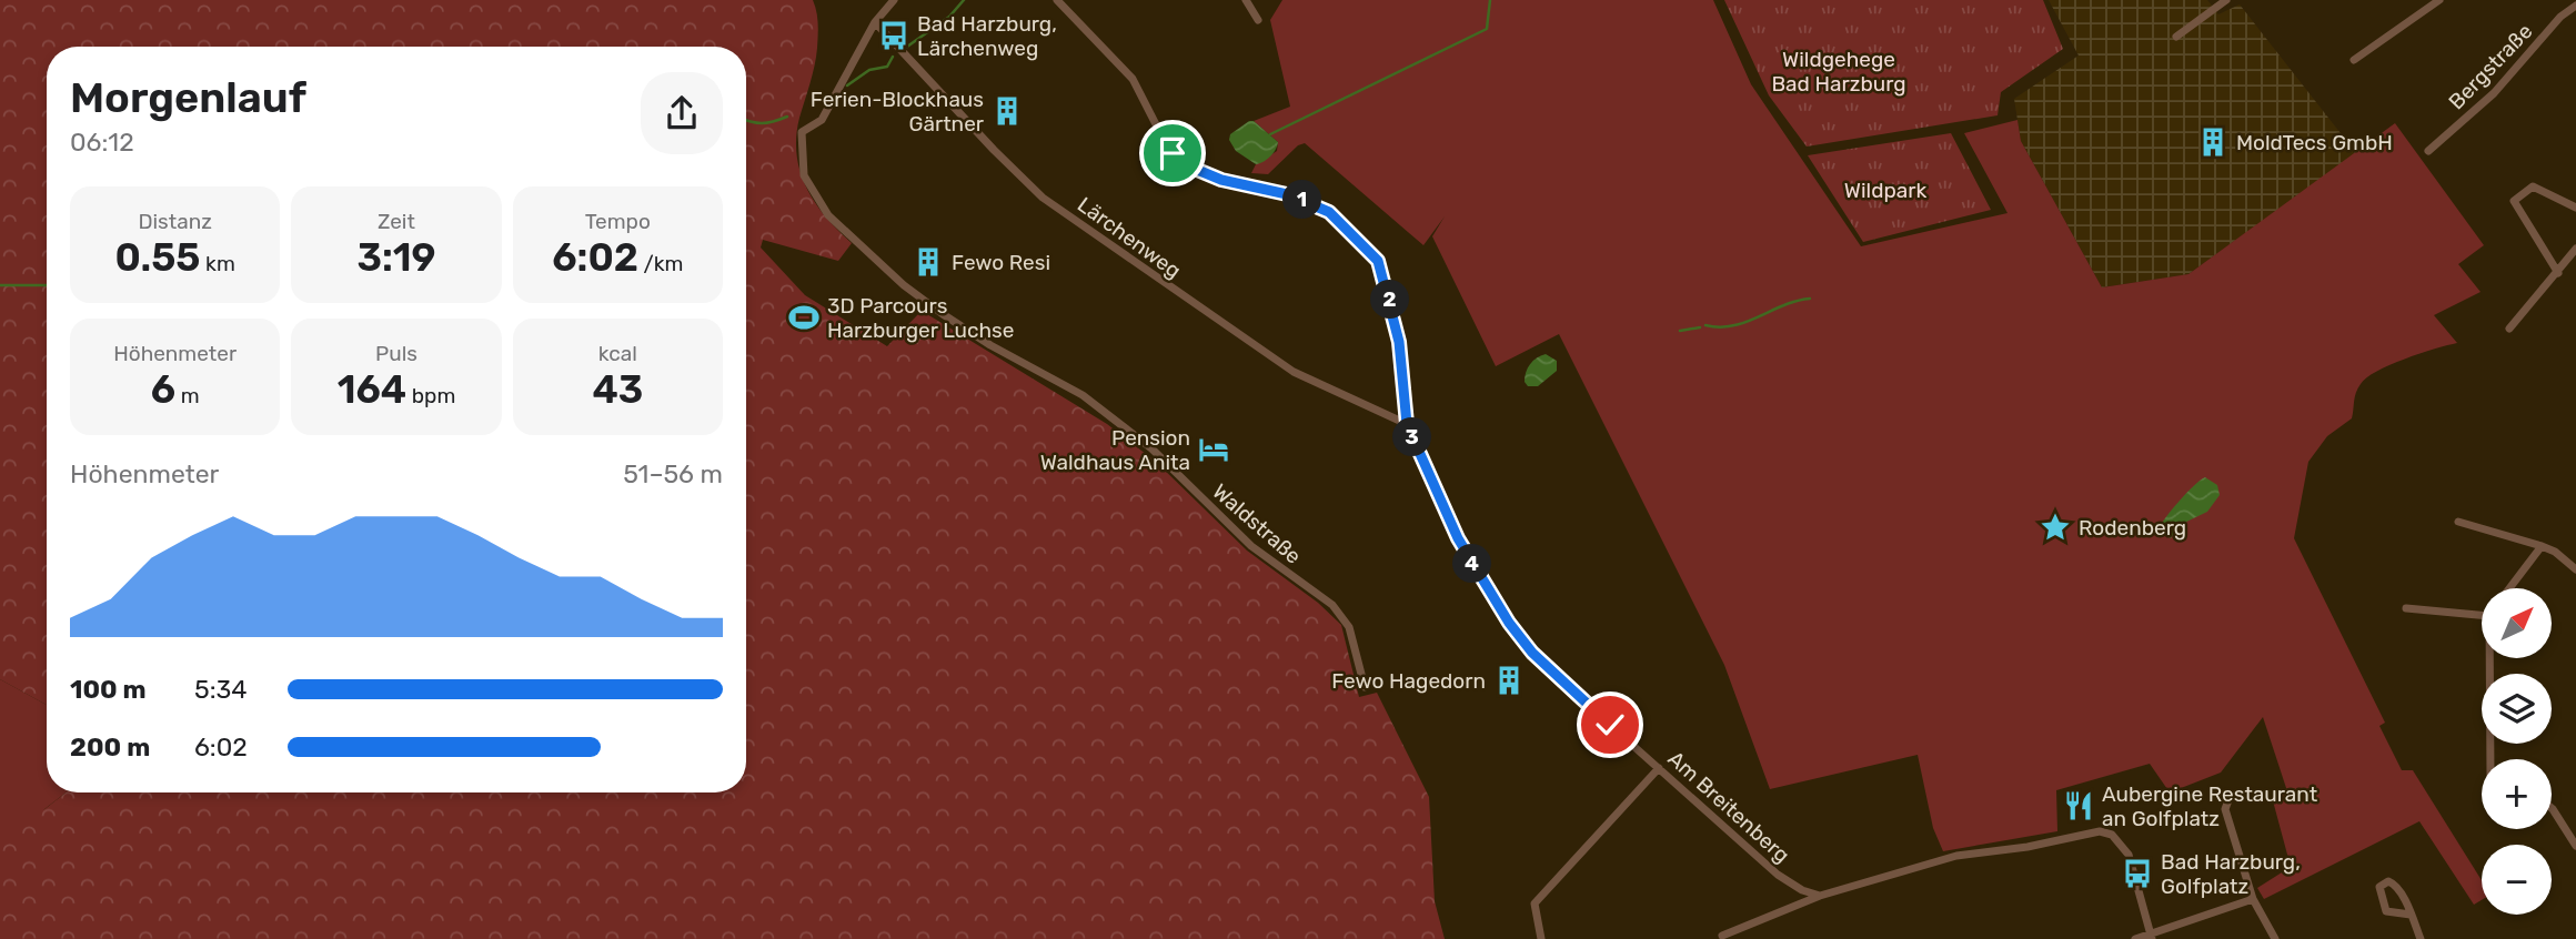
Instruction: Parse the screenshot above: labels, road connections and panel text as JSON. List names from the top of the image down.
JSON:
{
  "streets": {
    "street": [
      "Bergstraße",
      "Lärchenweg",
      "Waldstraße",
      "Am Breitenberg"
    ]
  },
  "crossings": [
    ["Lärchenweg", "Waldstraße"],
    ["Lärchenweg", "Am Breitenberg"]
  ],
  "parks": ["Wildgehege Bad Harzburg", "Wildpark"],
  "places": {
    "bus stop": ["Bad Harzburg, Lärchenweg", "Bad Harzburg, Golfplatz"],
    "building": [
      "Ferien-Blockhaus Gärtner",
      "MoldTecs GmbH",
      "Fewo Resi",
      "Fewo Hagedorn"
    ],
    "sports": ["3D Parcours Harzburger Luchse"],
    "hotel": ["Pension Waldhaus Anita"],
    "place": ["Rodenberg"],
    "restaurant": ["Aubergine Restaurant an Golfplatz"]
  },
  "north": "top right",
  "page": {
    "heading": ["Morgenlauf", "06:12"],
    "stats": [
      ["Distanz", "0.55 km"],
      ["Zeit", "3:19"],
      ["Tempo", "6:02 /km"],
      ["Höhenmeter", "6 m"],
      ["Puls", "164 bpm"],
      ["kcal", "43"]
    ],
    "pins": [
      "1",
      "2",
      "3",
      "4"
    ],
    "chart": ["Höhenmeter", "51–56 m"],
    "map_buttons": ["+", "−"],
    "list": [
      {
        "name": "100 m",
        "note": "5:34"
      },
      {
        "name": "200 m",
        "note": "6:02"
      }
    ]
  }
}
